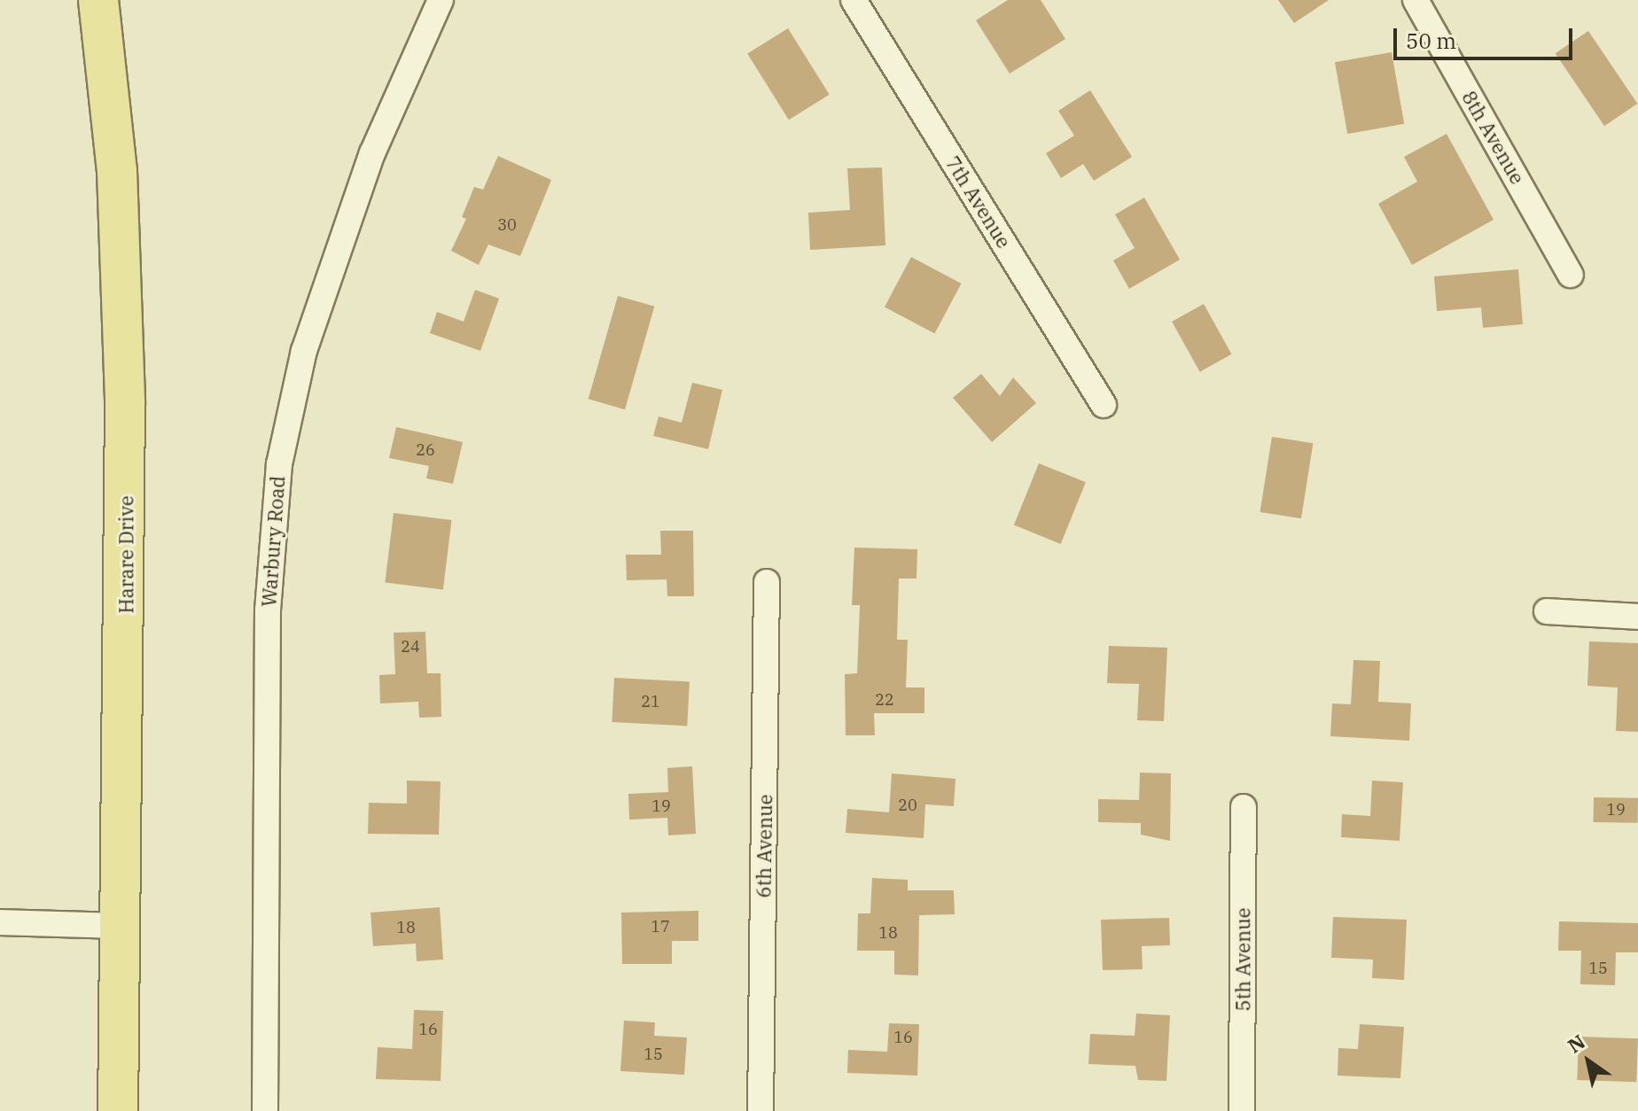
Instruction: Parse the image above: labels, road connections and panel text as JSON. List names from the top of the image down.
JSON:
{
  "streets": {
    "main road": ["Harare Drive"],
    "street": [
      "8th Avenue",
      "7th Avenue",
      "Warbury Road",
      "6th Avenue",
      "5th Avenue"
    ]
  },
  "house_numbers": [
    "30",
    "26",
    "24",
    "22",
    "21",
    "20",
    "19",
    "19",
    "17",
    "18",
    "18",
    "15",
    "16",
    "16",
    "15"
  ],
  "scale_bar": "50 m",
  "north": "top left"
}
